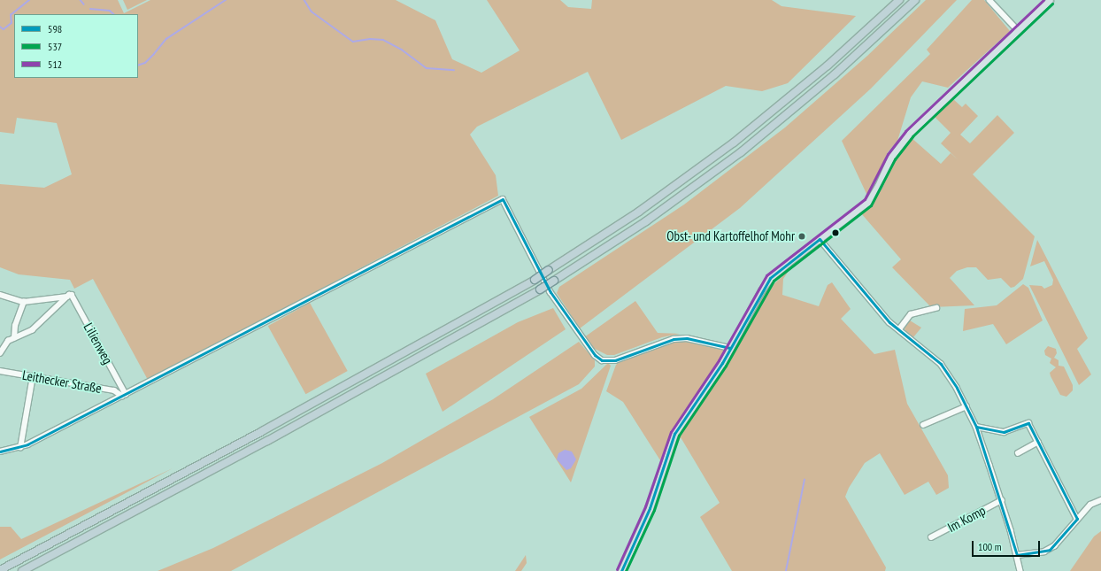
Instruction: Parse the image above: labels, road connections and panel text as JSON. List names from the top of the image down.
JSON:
{
  "streets": {
    "street": ["Lilienweg", "Leithecker Straße", "Im Komp"]
  },
  "crossings": [
    ["Lilienweg", "Leithecker Straße"]
  ],
  "places": ["Obst- und Kartoffelhof Mohr"],
  "lines": ["transit line 512", "transit line 537", "transit line 598"],
  "legend": ["598", "537", "512"],
  "scale_bar": "100 m"
}
